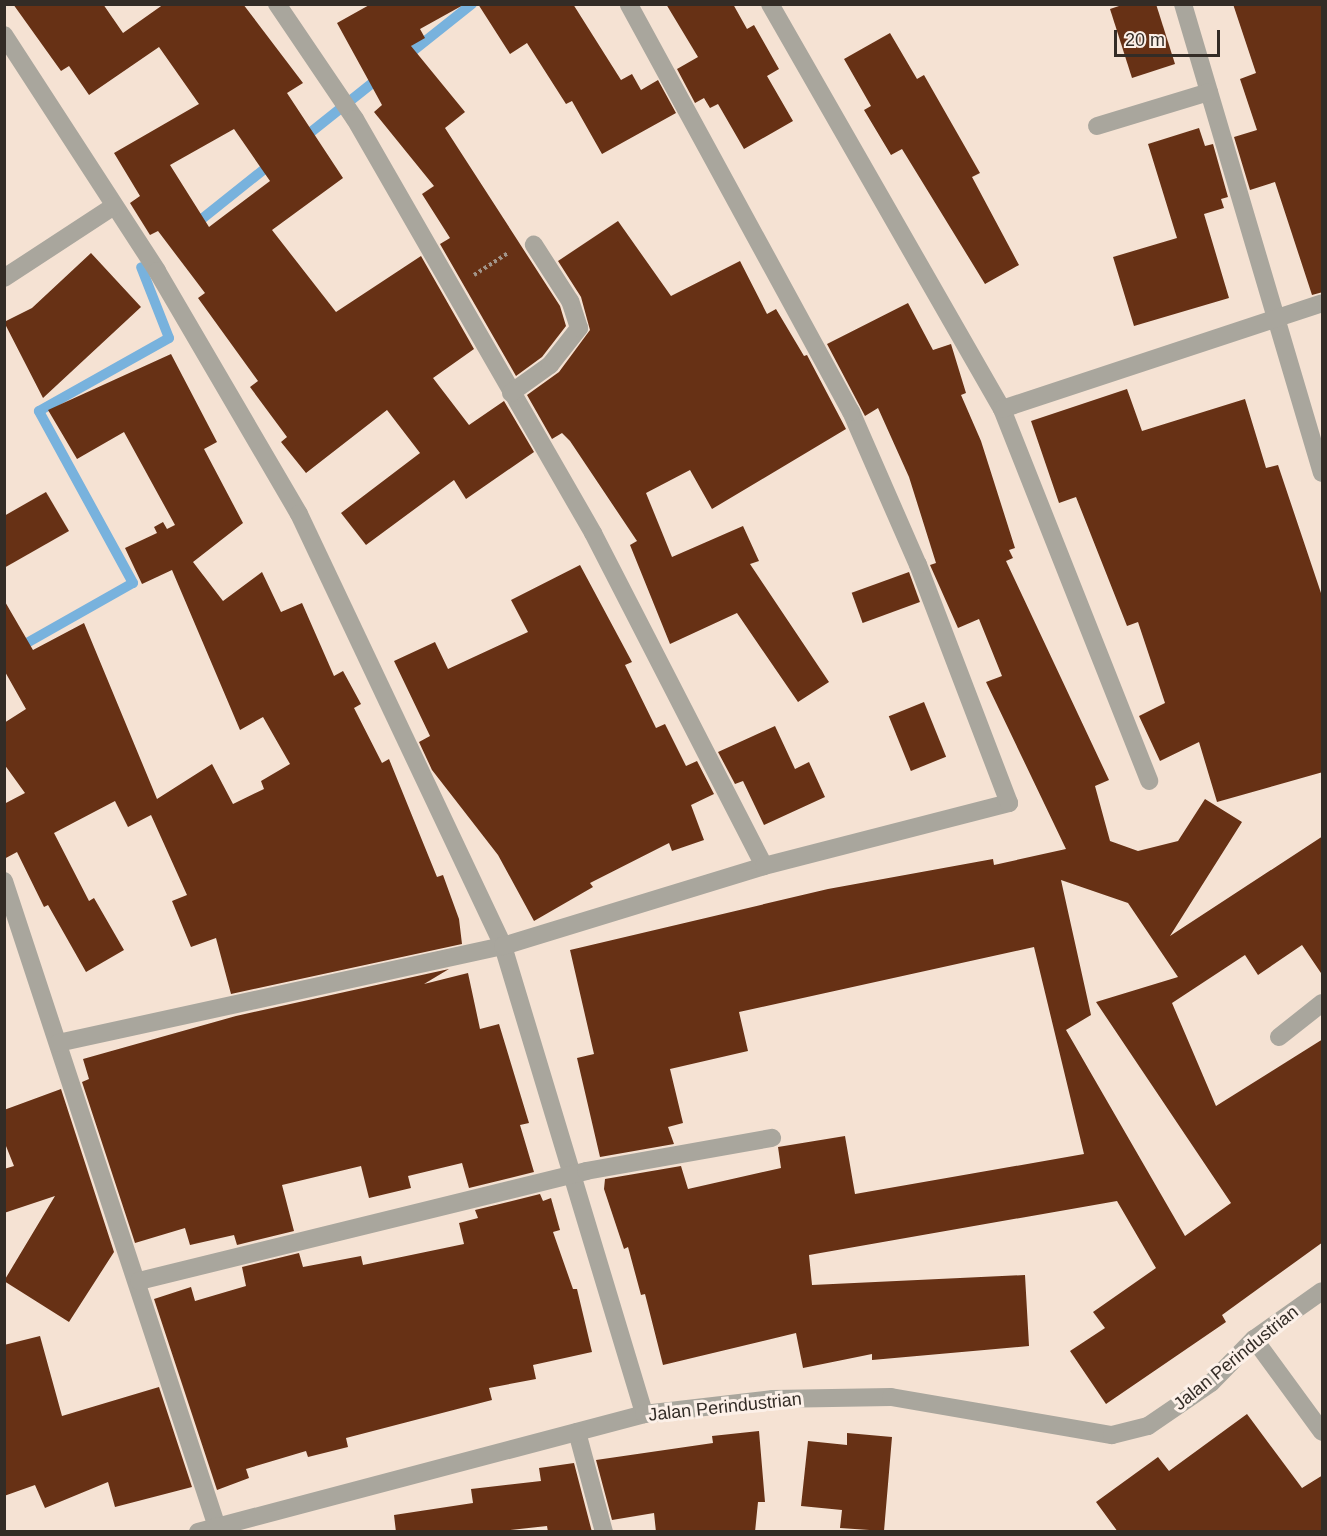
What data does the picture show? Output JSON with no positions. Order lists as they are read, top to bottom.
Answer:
{
  "streets": {
    "street": ["Jalan Perindustrian"]
  },
  "scale_bar": "20 m"
}
